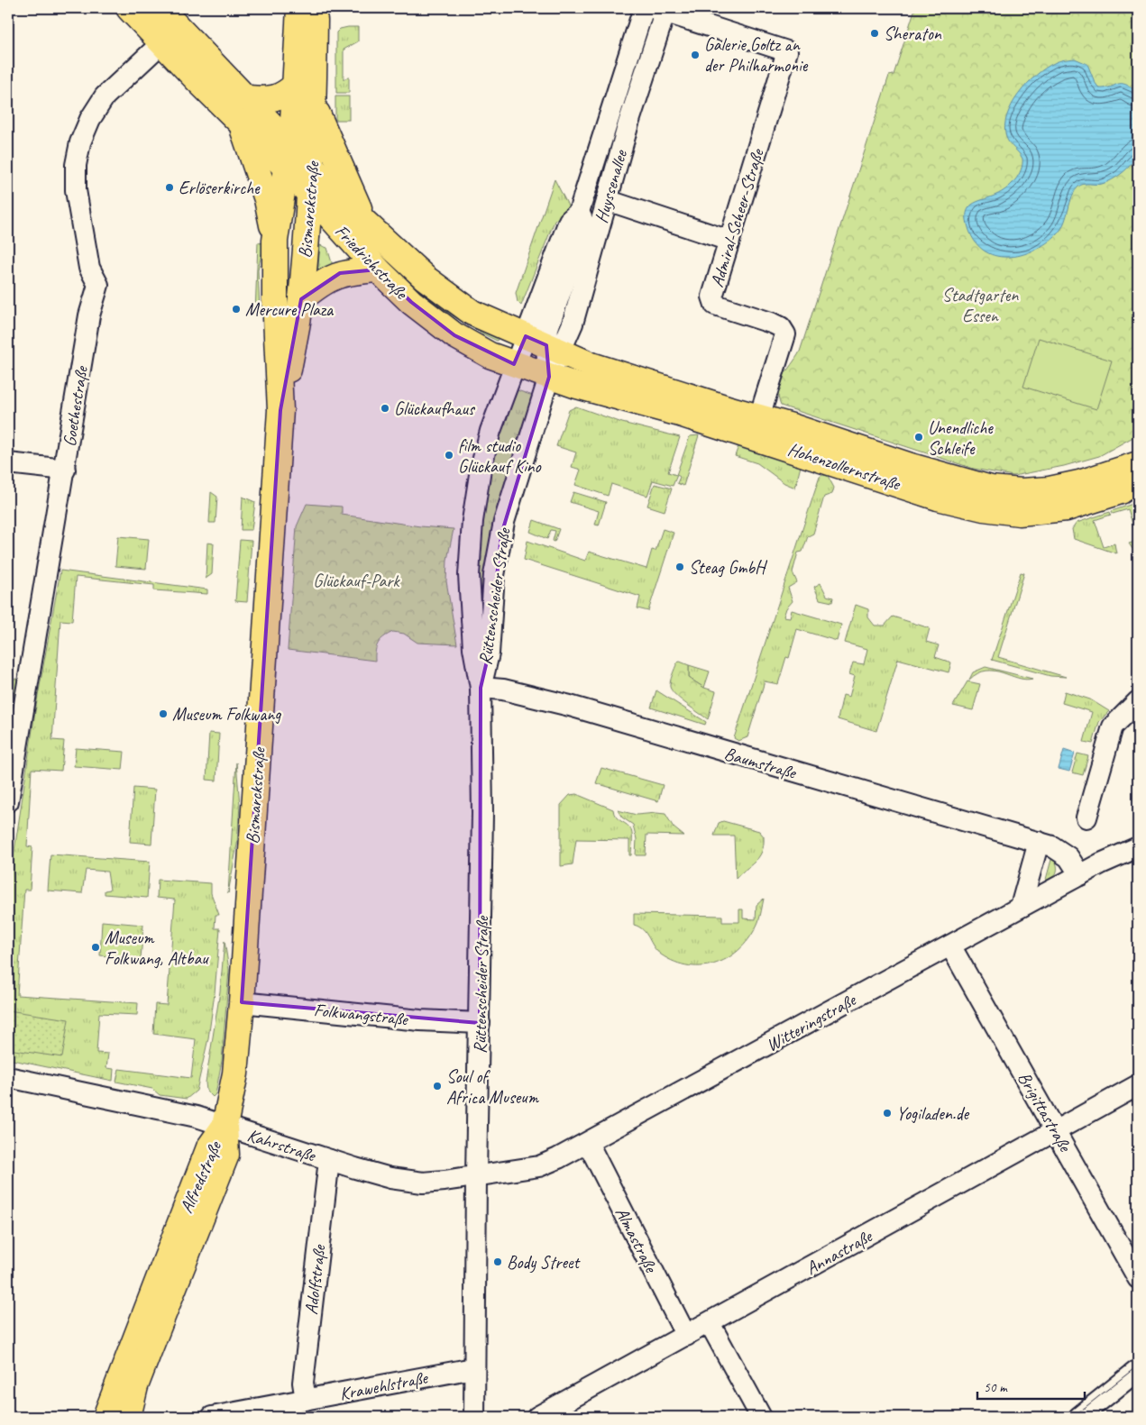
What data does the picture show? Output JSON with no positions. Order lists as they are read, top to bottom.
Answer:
{
  "streets": {
    "main road": [
      "Bismarckstraße",
      "Friedrichstraße",
      "Hohenzollernstraße",
      "Alfredstraße"
    ],
    "street": [
      "Huyssenallee",
      "Admiral-Scheer-Straße",
      "Goethestraße",
      "Rüttenscheider Straße",
      "Baumstraße",
      "Folkwangstraße",
      "Witteringstraße",
      "Brigittastraße",
      "Kahrstraße",
      "Almastraße",
      "Annastraße",
      "Adolfstraße",
      "Krawehlstraße"
    ]
  },
  "crossings": [
    ["Huyssenallee", "Admiral-Scheer-Straße"],
    ["Huyssenallee", "Friedrichstraße"],
    ["Huyssenallee", "Hohenzollernstraße"],
    ["Huyssenallee", "Rüttenscheider Straße"],
    ["Bismarckstraße", "Friedrichstraße"],
    ["Bismarckstraße", "Folkwangstraße"],
    ["Bismarckstraße", "Kahrstraße"],
    ["Bismarckstraße", "Alfredstraße"],
    ["Admiral-Scheer-Straße", "Hohenzollernstraße"],
    ["Friedrichstraße", "Goethestraße"],
    ["Friedrichstraße", "Hohenzollernstraße"],
    ["Friedrichstraße", "Rüttenscheider Straße"],
    ["Hohenzollernstraße", "Rüttenscheider Straße"],
    ["Rüttenscheider Straße", "Baumstraße"],
    ["Rüttenscheider Straße", "Folkwangstraße"],
    ["Rüttenscheider Straße", "Witteringstraße"],
    ["Rüttenscheider Straße", "Kahrstraße"],
    ["Rüttenscheider Straße", "Krawehlstraße"],
    ["Baumstraße", "Witteringstraße"],
    ["Witteringstraße", "Brigittastraße"],
    ["Witteringstraße", "Kahrstraße"],
    ["Witteringstraße", "Almastraße"],
    ["Brigittastraße", "Annastraße"],
    ["Kahrstraße", "Alfredstraße"],
    ["Kahrstraße", "Adolfstraße"],
    ["Almastraße", "Annastraße"],
    ["Adolfstraße", "Krawehlstraße"]
  ],
  "parks": ["Stadtgarten Essen", "Glückauf-Park"],
  "places": [
    "Sheraton",
    "Galerie Goltz an der Philharmonie",
    "Erlöserkirche",
    "Mercure Plaza",
    "Glückaufhaus",
    "Unendliche Schleife",
    "film studio Glückauf Kino",
    "Steag GmbH",
    "Museum Folkwang",
    "Museum Folkwang, Altbau",
    "Soul of Africa Museum",
    "Yogiladen.de",
    "Body Street"
  ],
  "scale_bar": "50 m"
}
